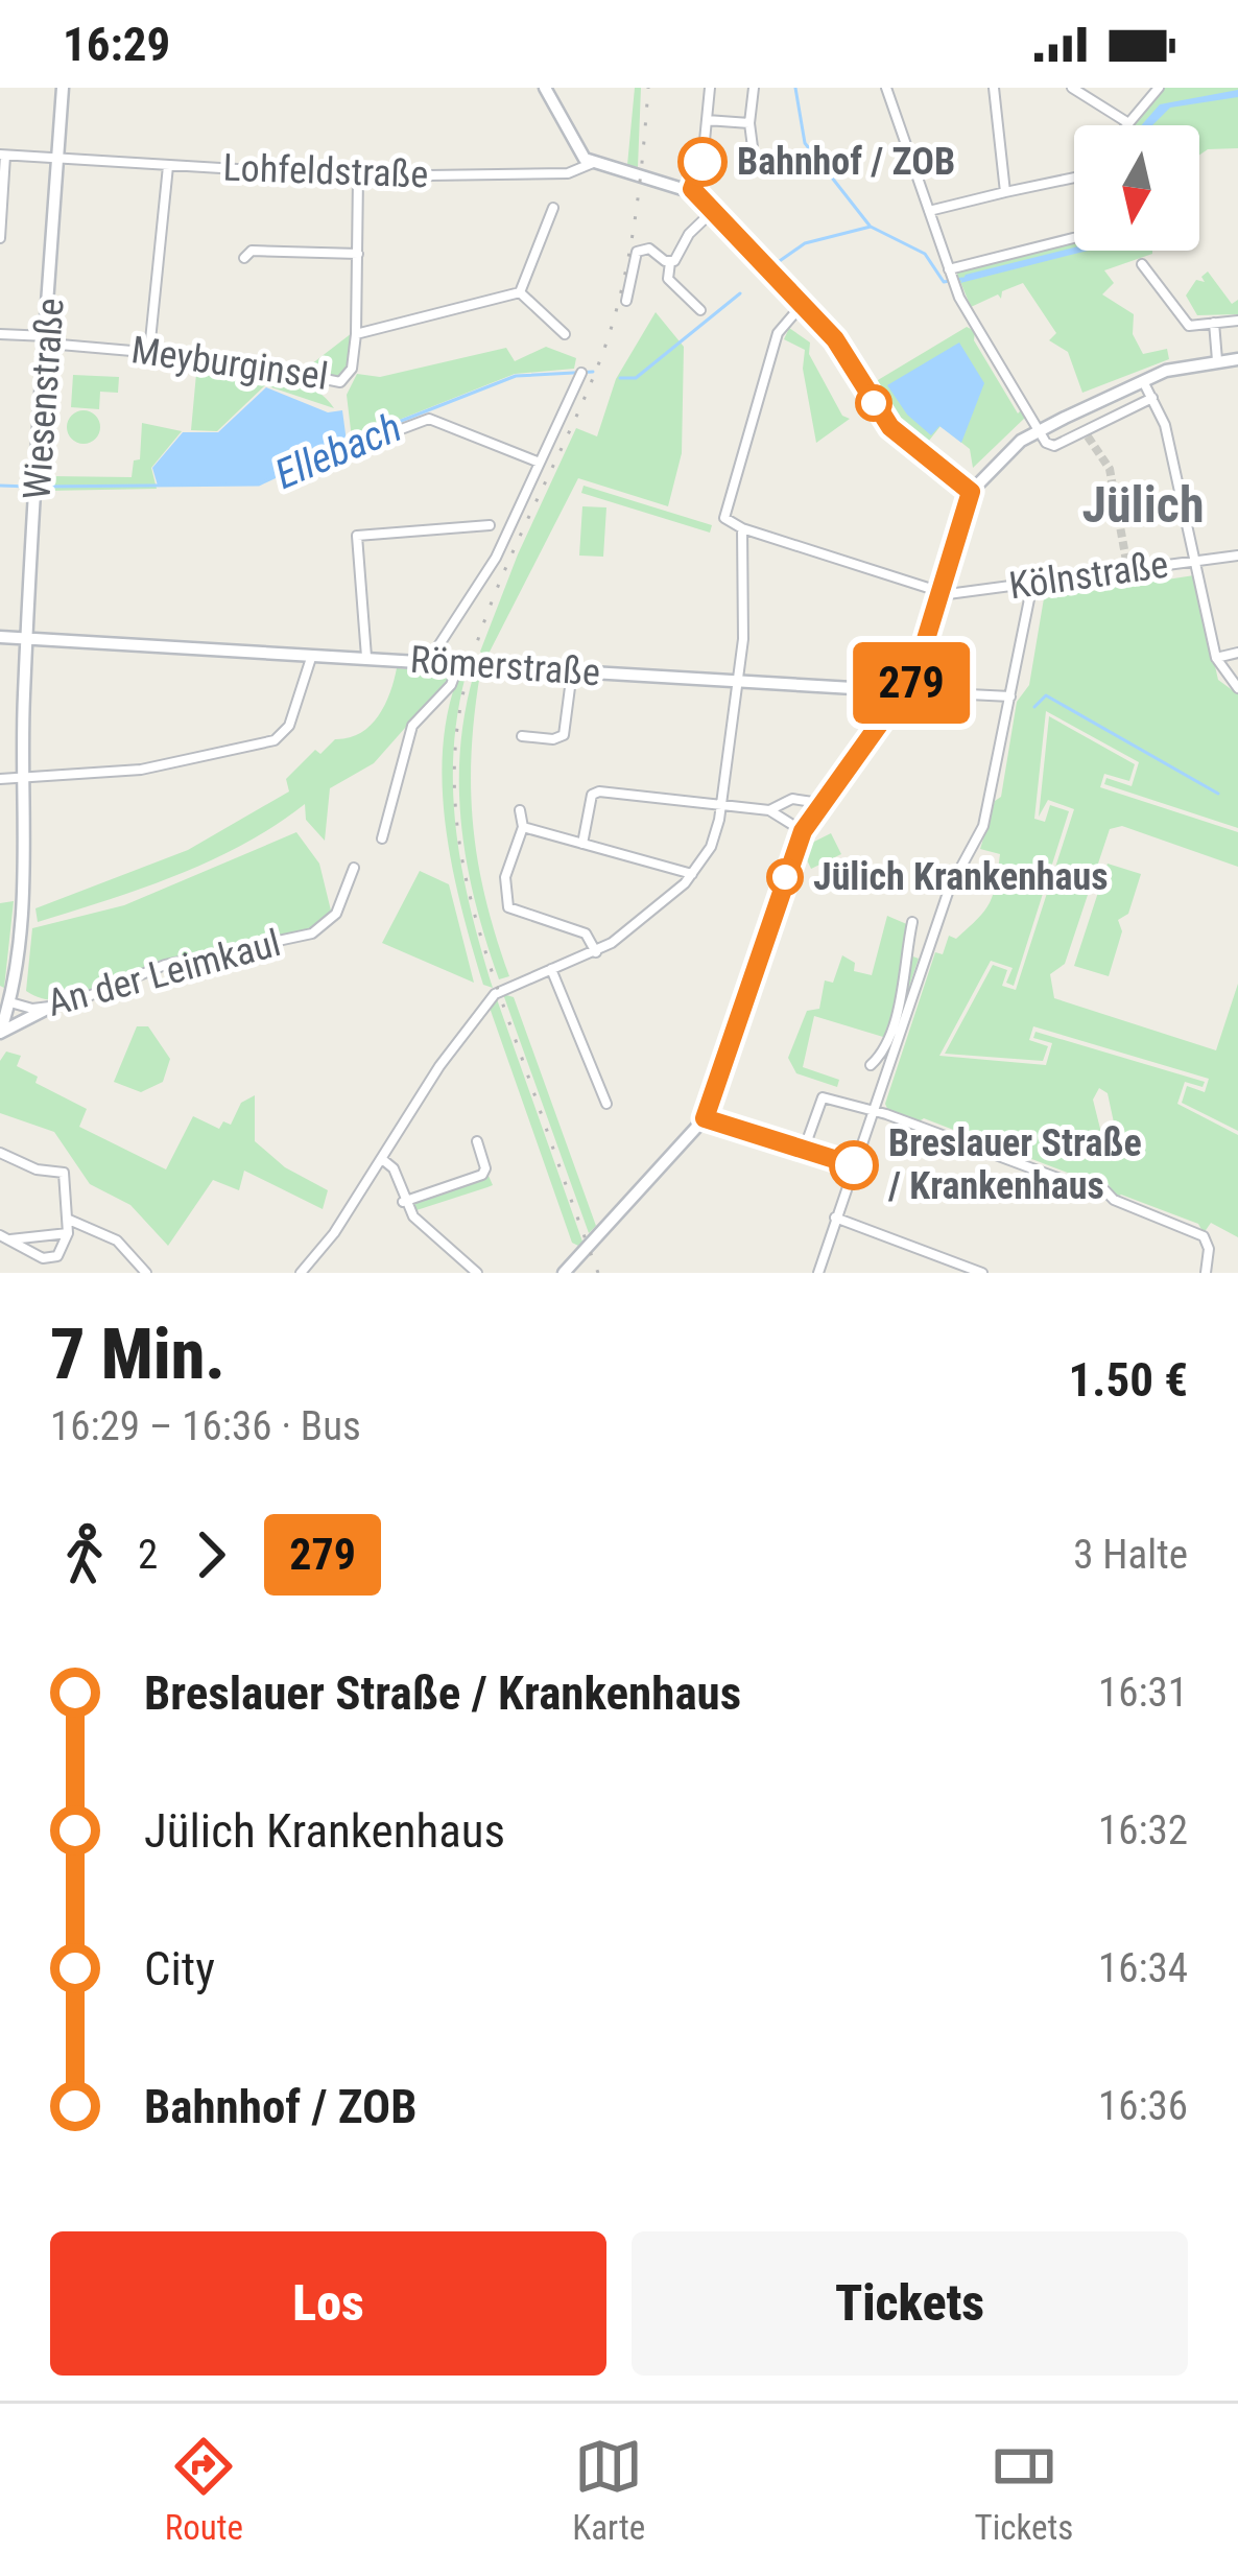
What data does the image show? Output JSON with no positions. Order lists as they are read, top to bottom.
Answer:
{
  "streets": {
    "main road": ["Wiesenstraße", "Römerstraße"],
    "street": [
      "Lohfeldstraße",
      "Meyburginsel",
      "Kölnstraße",
      "An der Leimkaul"
    ]
  },
  "crossings": [
    ["Lohfeldstraße", "Wiesenstraße"],
    ["Meyburginsel", "Wiesenstraße"],
    ["Wiesenstraße", "Römerstraße"],
    ["Wiesenstraße", "An der Leimkaul"]
  ],
  "districts": ["Jülich"],
  "water": ["Ellebach"],
  "places": ["Bahnhof / ZOB", "Jülich Krankenhaus", "Breslauer Straße / Krankenhaus"],
  "lines": ["bus line 279"],
  "north": "bottom",
  "page": {
    "status": "16:29",
    "on_map": "279",
    "heading": ["7 Min.", "16:29 – 16:36 · Bus", "1.50 €"],
    "legs": ["2", "279", "3 Halte"],
    "list": [
      {
        "name": "Breslauer Straße / Krankenhaus",
        "value": "16:31"
      },
      {
        "name": "Jülich Krankenhaus",
        "value": "16:32"
      },
      {
        "name": "City",
        "value": "16:34"
      },
      {
        "name": "Bahnhof / ZOB",
        "value": "16:36"
      }
    ],
    "buttons": ["Los", "Tickets"],
    "tabs": ["Route", "Karte", "Tickets"]
  }
}
